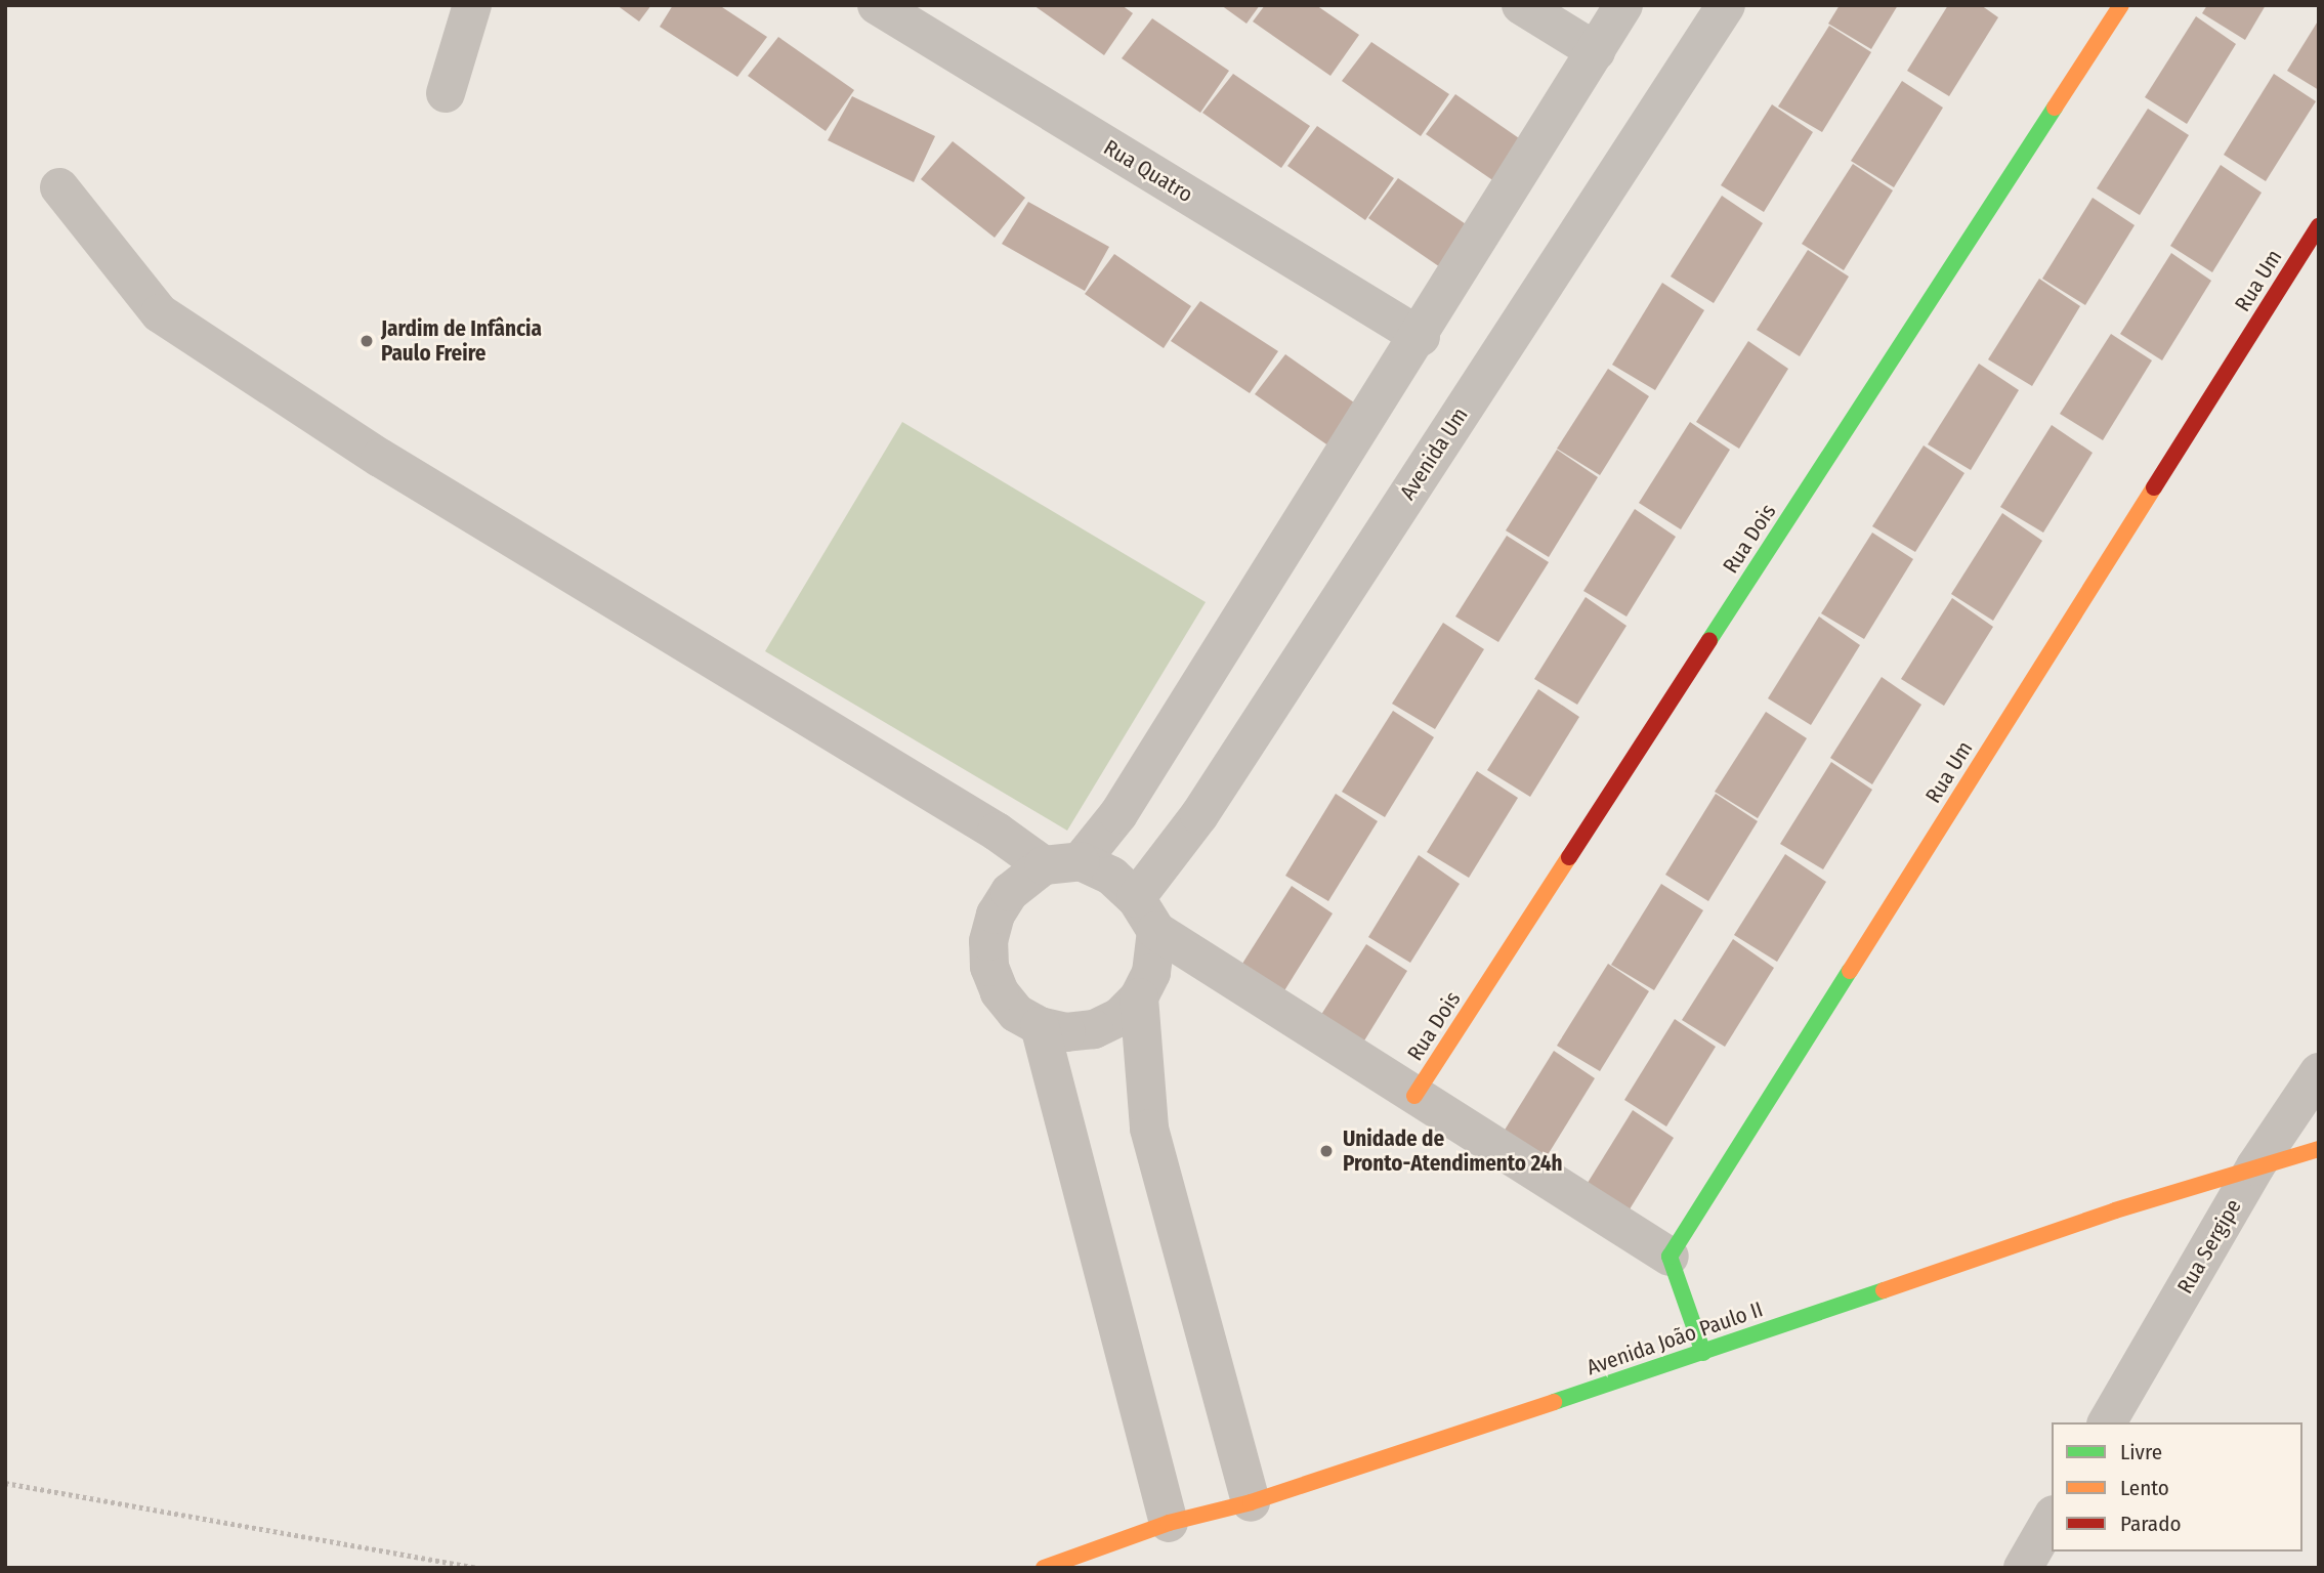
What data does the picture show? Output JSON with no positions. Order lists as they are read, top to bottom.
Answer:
{
  "streets": {
    "street": [
      "Rua Quatro",
      "Rua Um",
      "Avenida Um",
      "Rua Dois",
      "Rua Sergipe",
      "Avenida João Paulo II"
    ]
  },
  "crossings": [
    ["Rua Sergipe", "Avenida João Paulo II"]
  ],
  "places": ["Jardim de Infância Paulo Freire", "Unidade de Pronto-Atendimento 24h"],
  "legend": ["Livre", "Lento", "Parado"]
}
